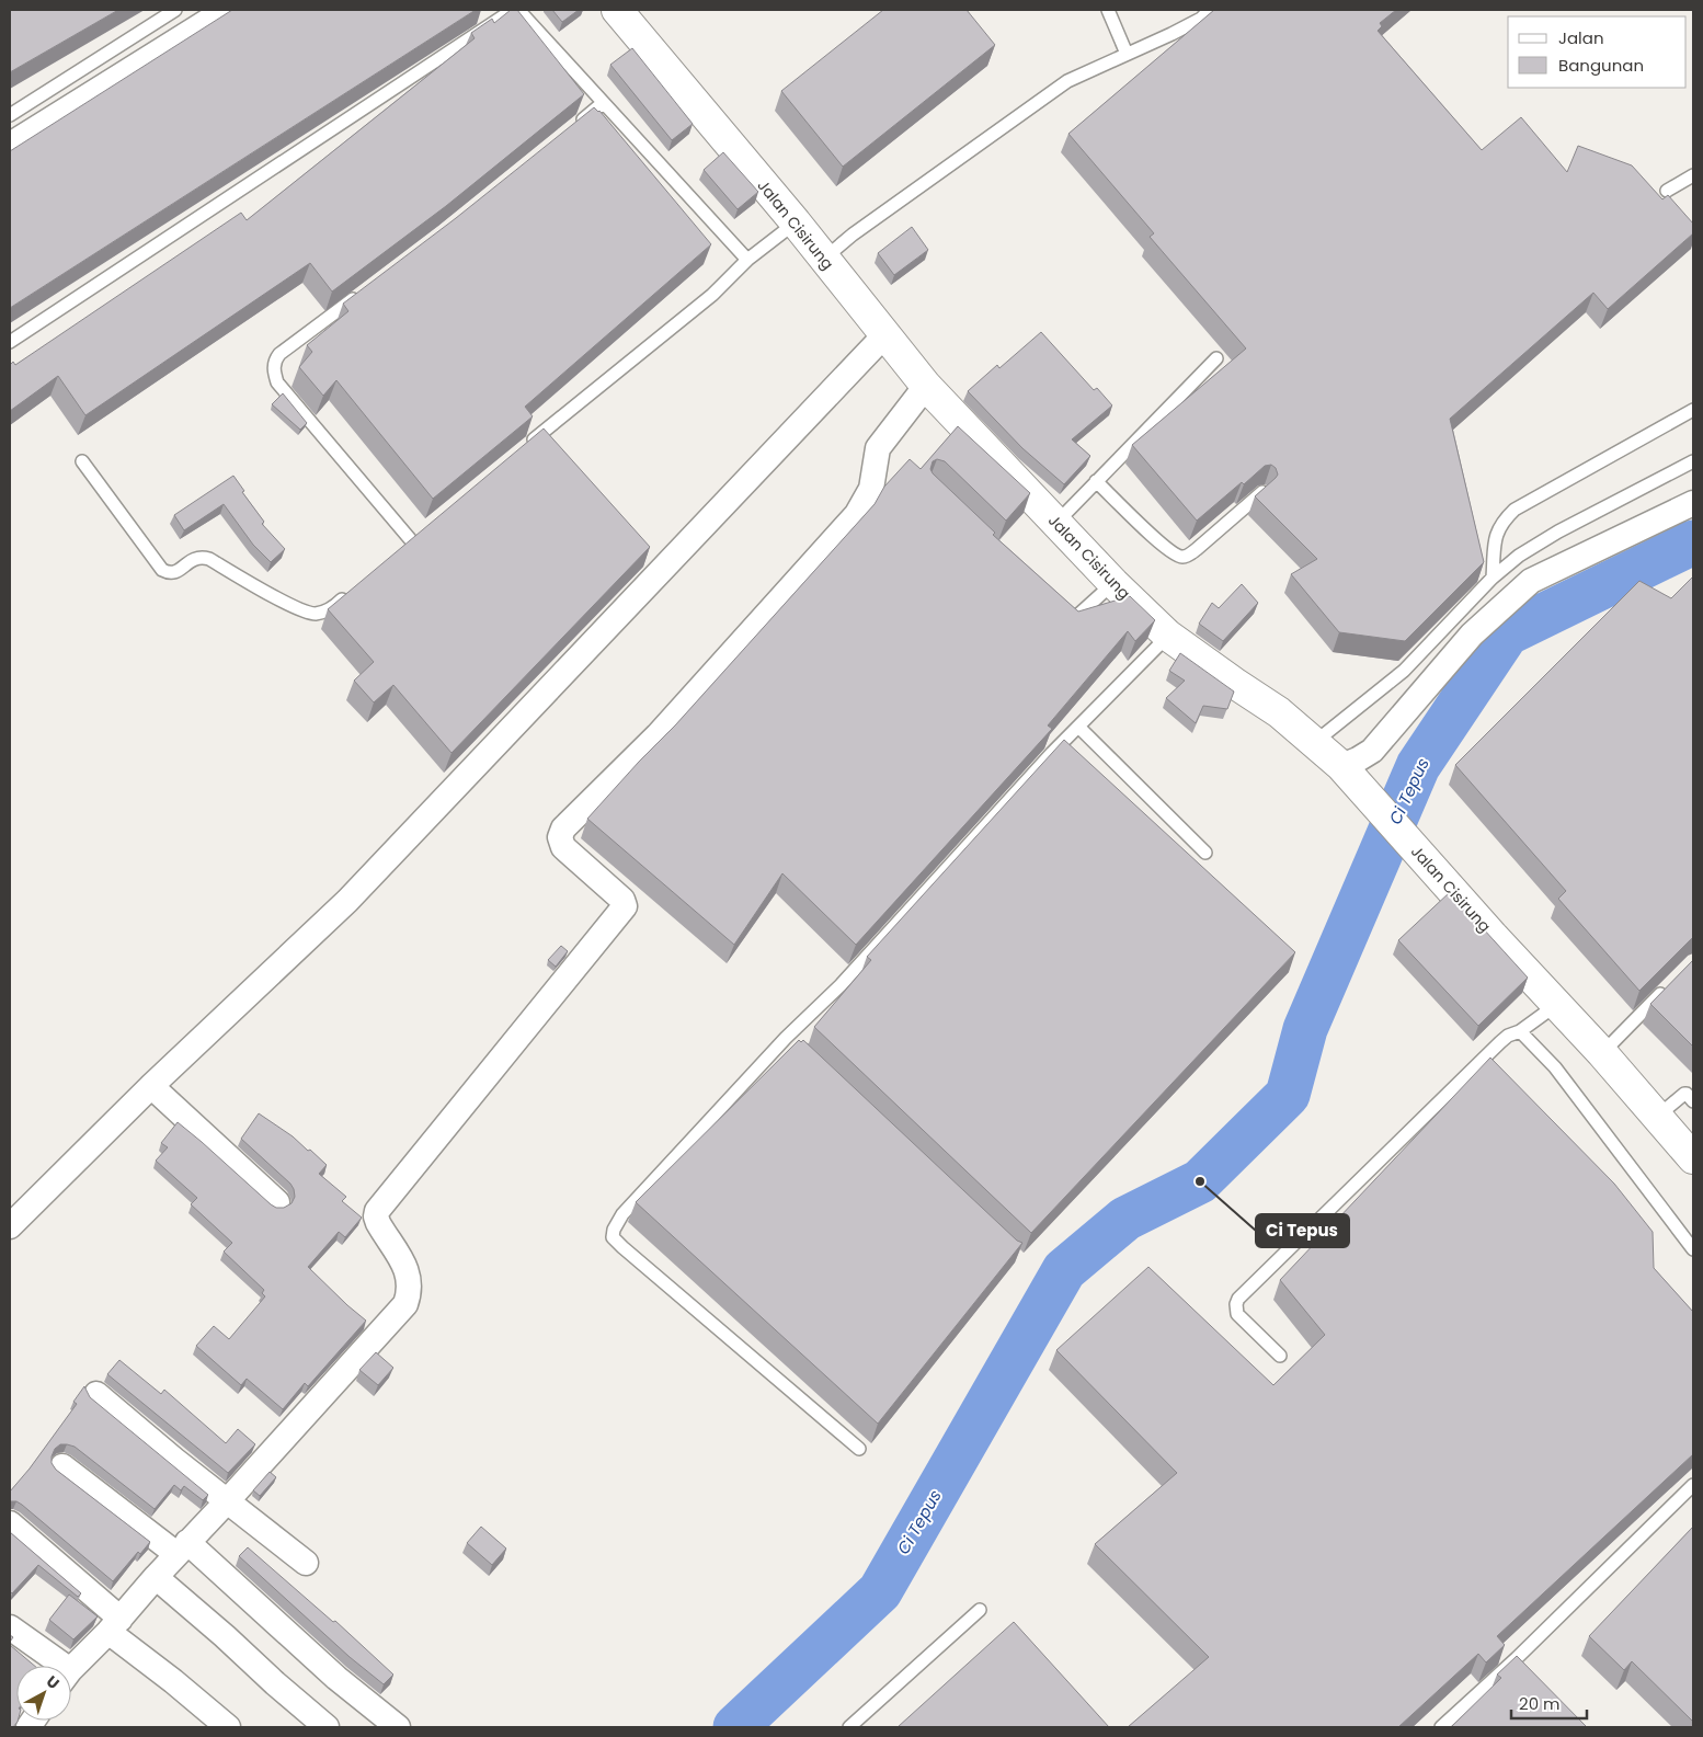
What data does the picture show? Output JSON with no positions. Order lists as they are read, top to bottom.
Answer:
{
  "streets": {
    "main road": ["Jalan Cisirung"]
  },
  "water": ["Ci Tepus"],
  "places": ["Ci Tepus"],
  "legend": ["Jalan", "Bangunan"],
  "scale_bar": "20 m",
  "north": "top right"
}
